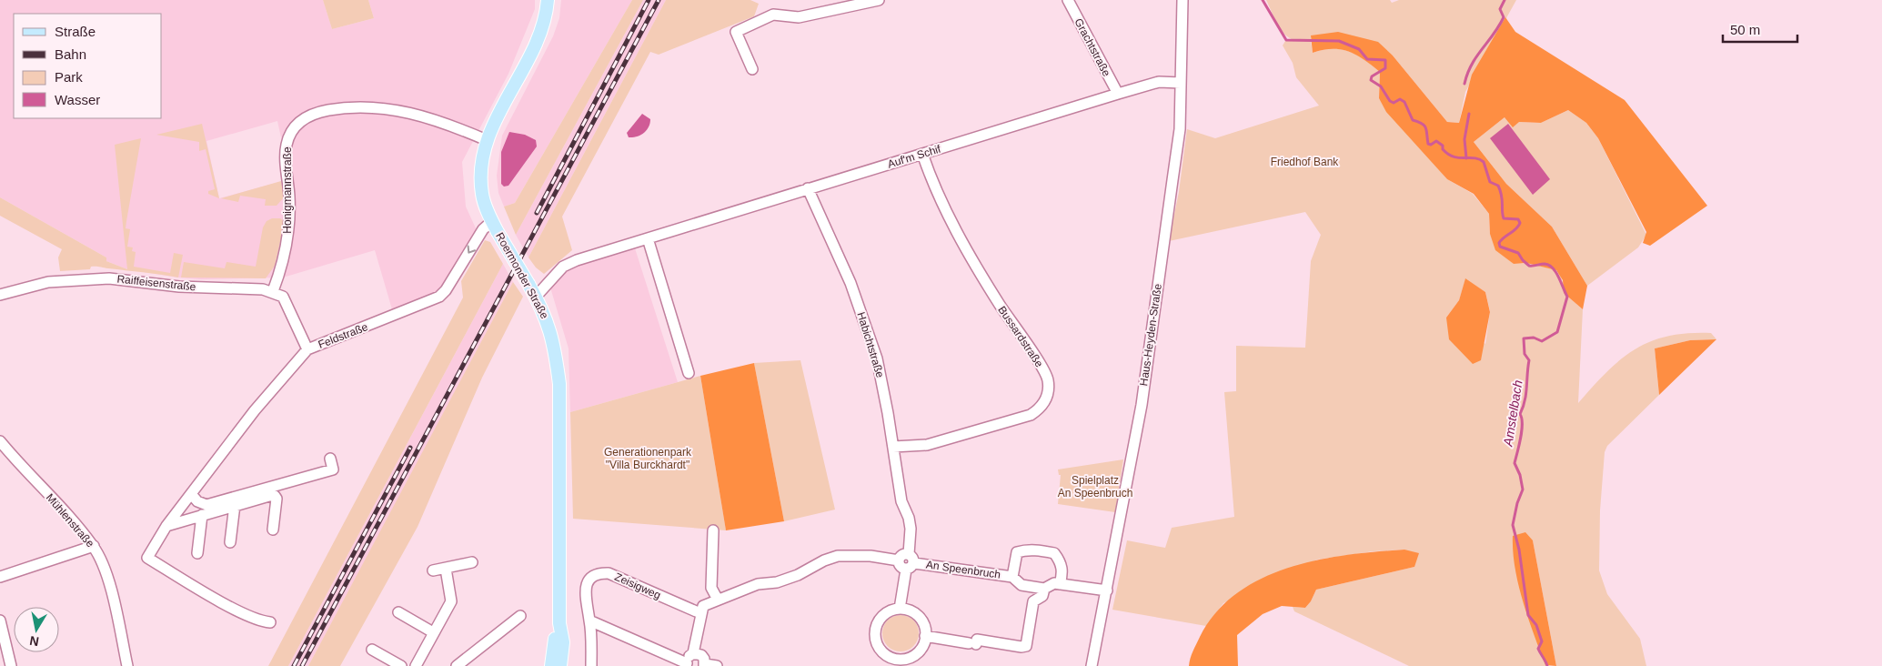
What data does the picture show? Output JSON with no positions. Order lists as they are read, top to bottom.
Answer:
{
  "streets": {
    "main road": ["Roermonder Straße"],
    "street": [
      "Grachtstraße",
      "Auf'm Schif",
      "Honigmannstraße",
      "Raiffeisenstraße",
      "Haus-Heyden-Straße",
      "Feldstraße",
      "Bussardstraße",
      "Habichtstraße",
      "Mühlenstraße",
      "An Speenbruch",
      "Zeisigweg"
    ]
  },
  "crossings": [
    ["Grachtstraße", "Auf'm Schif"],
    ["Auf'm Schif", "Roermonder Straße"],
    ["Auf'm Schif", "Haus-Heyden-Straße"],
    ["Auf'm Schif", "Bussardstraße"],
    ["Auf'm Schif", "Habichtstraße"],
    ["Honigmannstraße", "Roermonder Straße"],
    ["Honigmannstraße", "Raiffeisenstraße"],
    ["Roermonder Straße", "Feldstraße"],
    ["Haus-Heyden-Straße", "An Speenbruch"],
    ["Bussardstraße", "Habichtstraße"],
    ["Habichtstraße", "An Speenbruch"]
  ],
  "one_way": ["Feldstraße"],
  "water": ["Amstelbach"],
  "parks": ["Friedhof Bank", "Generationenpark \"Villa Burckhardt\"", "Spielplatz An Speenbruch"],
  "legend": [
    "Straße",
    "Bahn",
    "Park",
    "Wasser"
  ],
  "scale_bar": "50 m",
  "north": "bottom"
}
